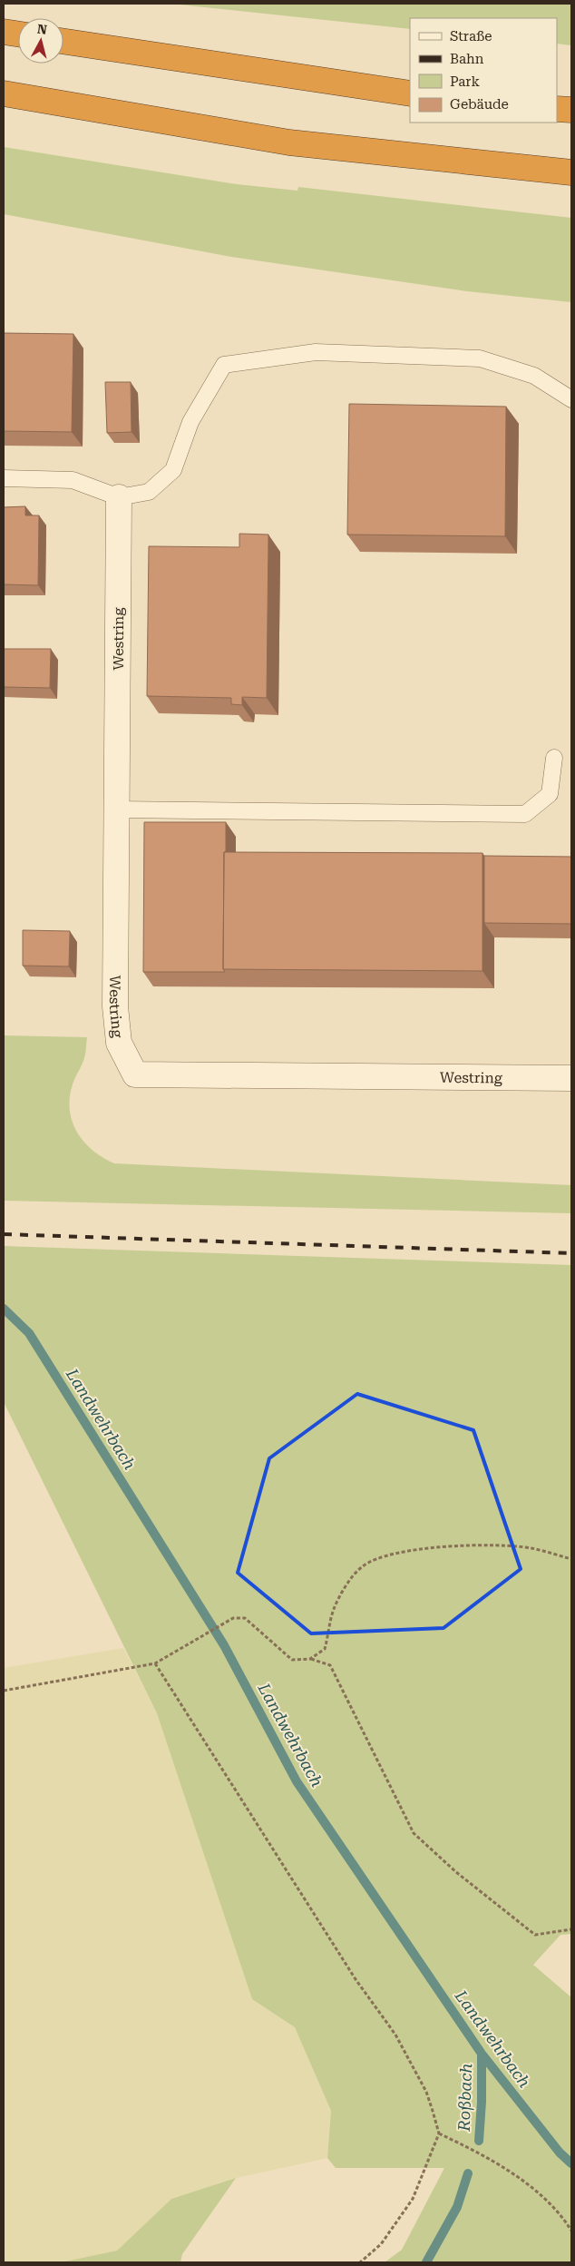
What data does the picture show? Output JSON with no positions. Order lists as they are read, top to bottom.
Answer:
{
  "streets": {
    "street": ["Westring"]
  },
  "water": ["Landwehrbach", "Roßbach"],
  "legend": [
    "Straße",
    "Bahn",
    "Park",
    "Gebäude"
  ],
  "north": "top"
}
